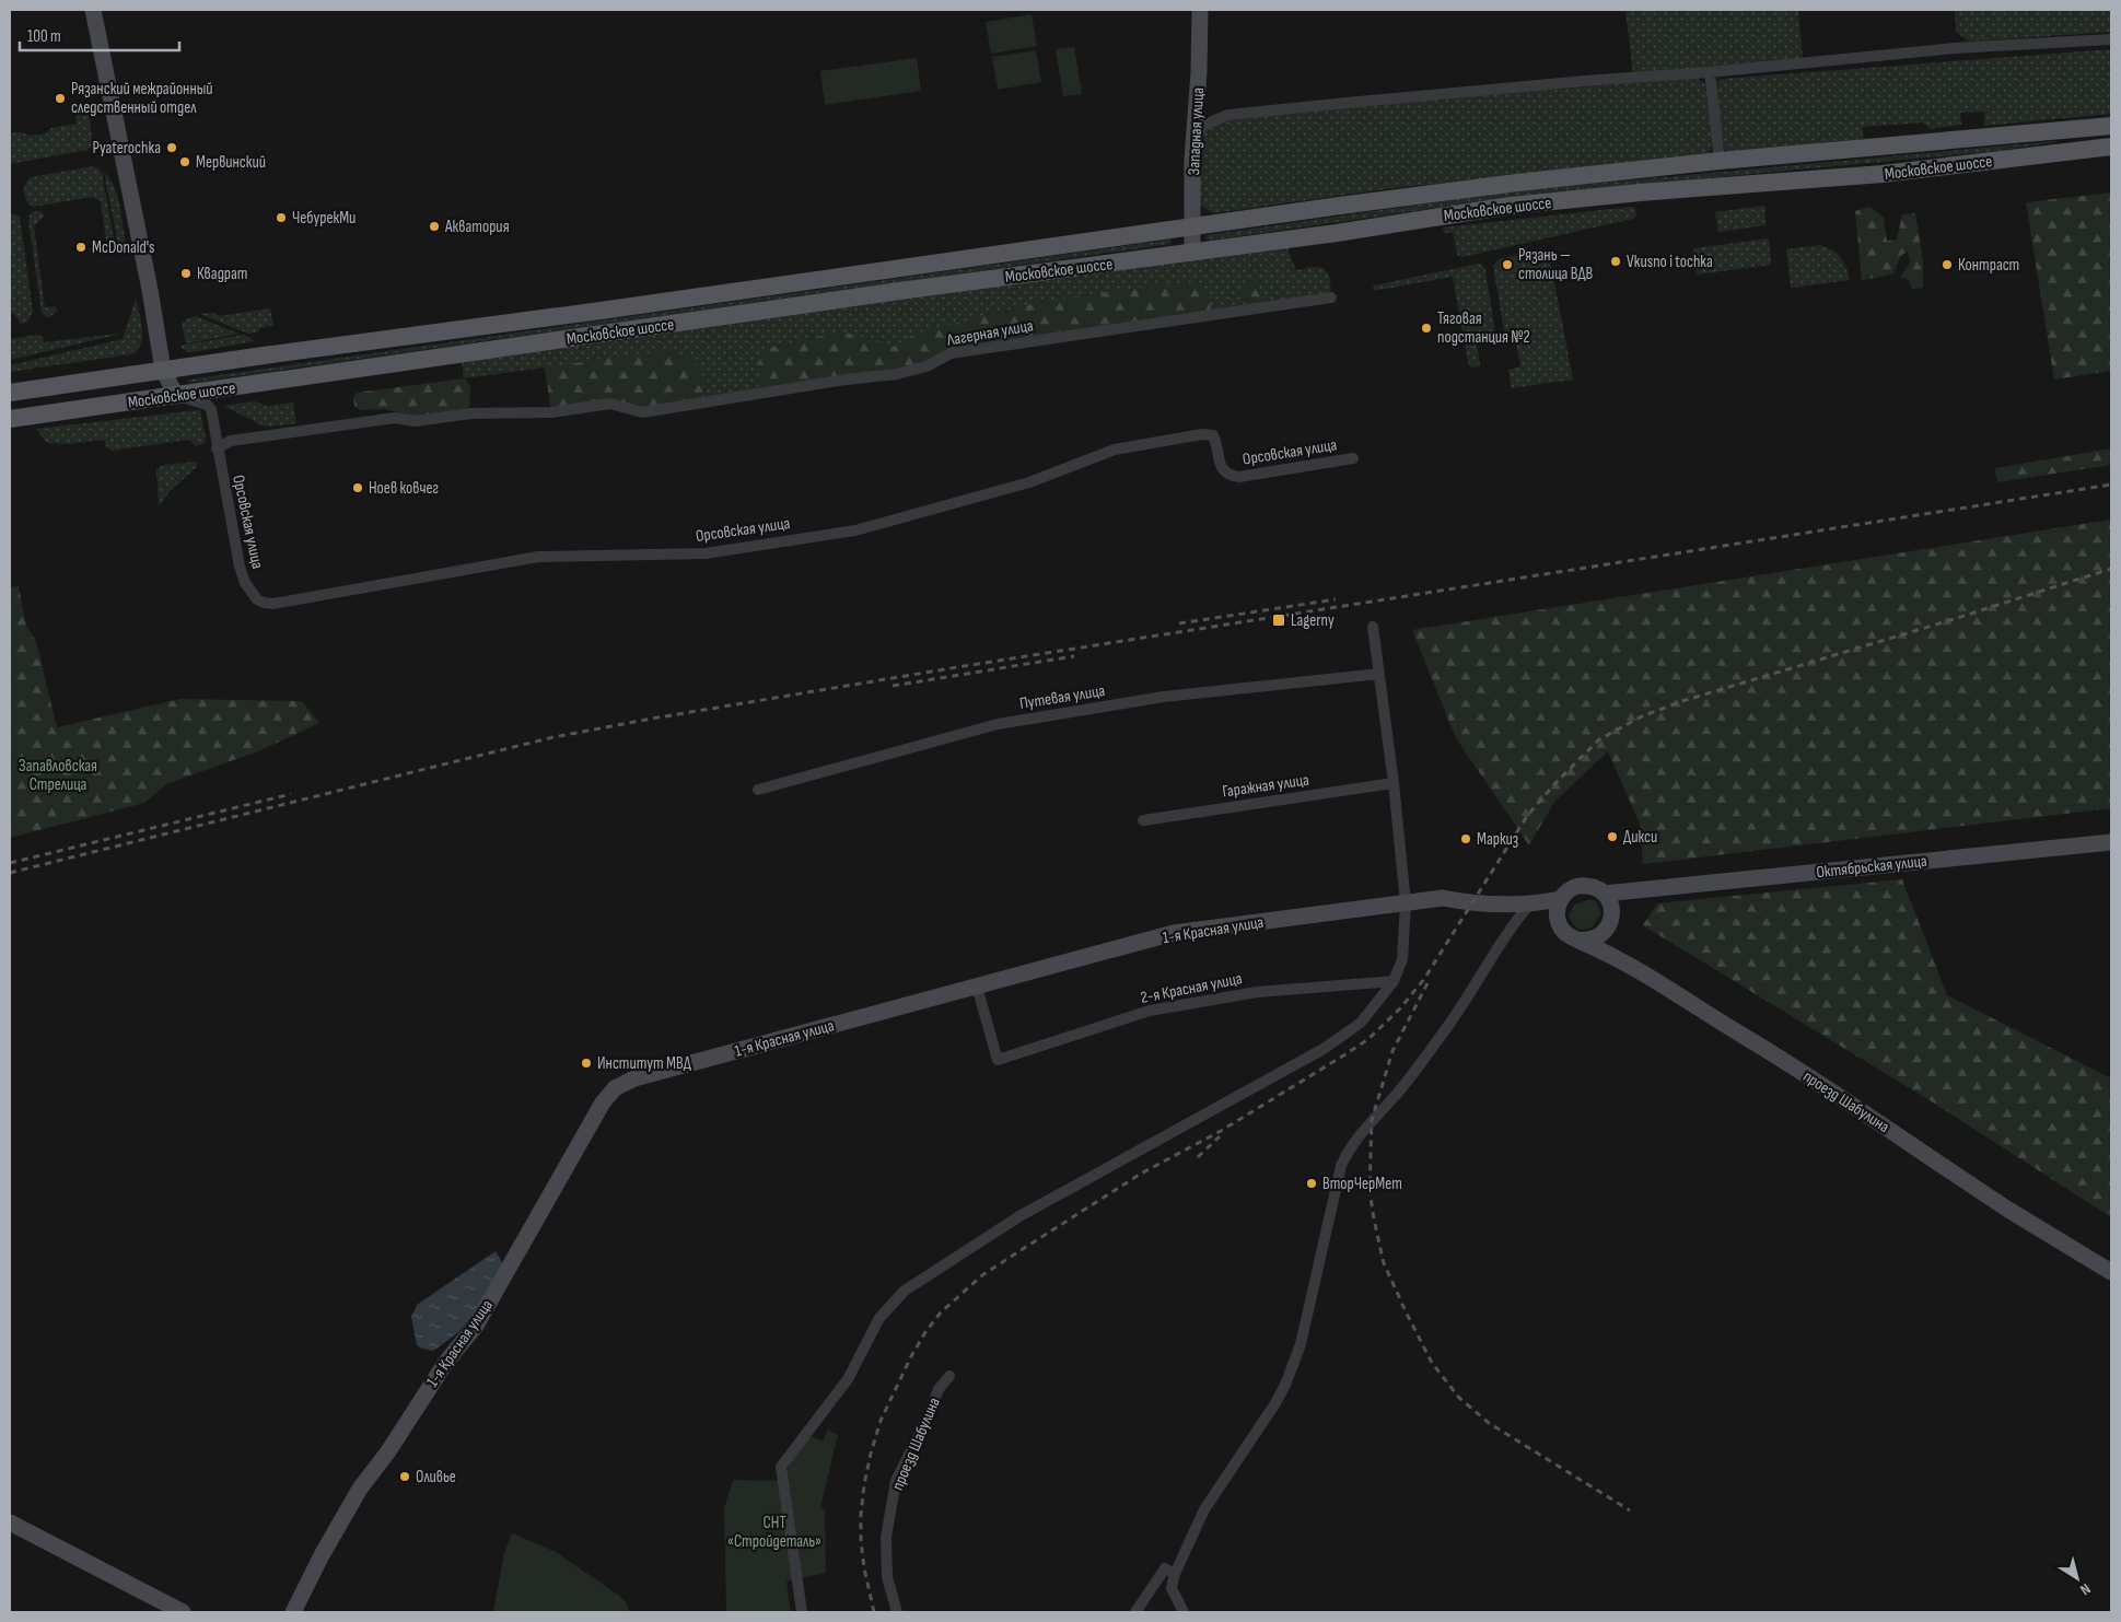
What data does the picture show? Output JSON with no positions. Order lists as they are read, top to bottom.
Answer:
{
  "streets": {
    "main road": ["Московское шоссе"],
    "street": [
      "Западная улица",
      "Лагерная улица",
      "Орсовская улица",
      "Путевая улица",
      "Гаражная улица",
      "Октябрьская улица",
      "1-я Красная улица",
      "2-я Красная улица",
      "проезд Шабулина"
    ]
  },
  "crossings": [
    ["Западная улица", "Московское шоссе"],
    ["Лагерная улица", "Орсовская улица"],
    ["Октябрьская улица", "1-я Красная улица"],
    ["Октябрьская улица", "проезд Шабулина"],
    ["1-я Красная улица", "2-я Красная улица"],
    ["1-я Красная улица", "проезд Шабулина"]
  ],
  "parks": ["Запавловская Стрелица", "СНТ «Стройдеталь»"],
  "places": {
    "other": [
      "Рязанский межрайонный следственный отдел",
      "Pyaterochka",
      "Мервинский",
      "ЧебурекМи",
      "Акватория",
      "McDonald's",
      "Vkusno i tochka",
      "Рязань — столица ВДВ",
      "Контраст",
      "Квадрат",
      "Тяговая подстанция №2",
      "Ноев ковчег",
      "Дикси",
      "Маркиз",
      "Институт МВД",
      "ВторЧерМет",
      "Оливье"
    ],
    "transit": ["Lagerny"]
  },
  "scale_bar": "100 m",
  "north": "bottom right"
}
